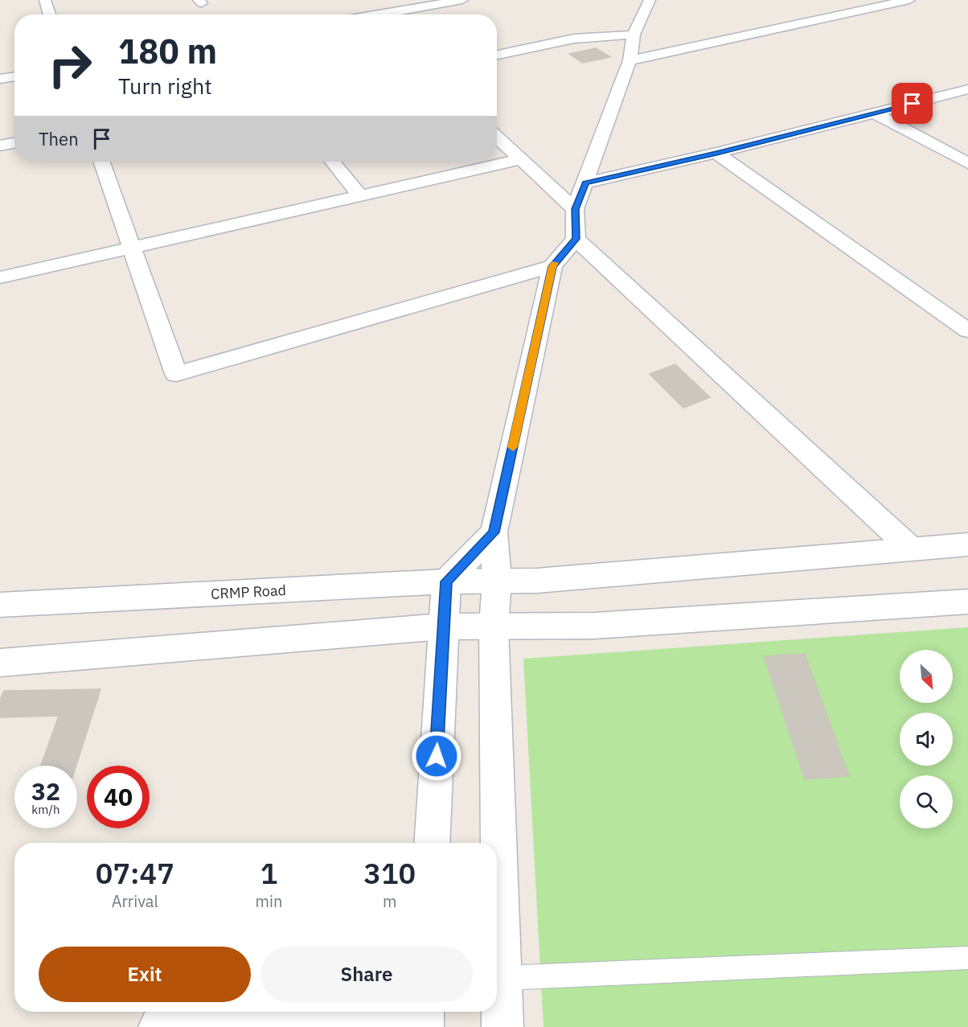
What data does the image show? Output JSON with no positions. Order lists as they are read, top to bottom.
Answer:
{
  "streets": {
    "street": ["CRMP Road"]
  },
  "north": "bottom right",
  "page": {
    "turn": ["180 m", "Turn right"],
    "then": "Then",
    "speed": "32 km/h",
    "limit": "40",
    "eta": [
      "07:47",
      "Arrival",
      "1",
      "min",
      "310",
      "m"
    ],
    "buttons": ["Exit", "Share"]
  }
}
